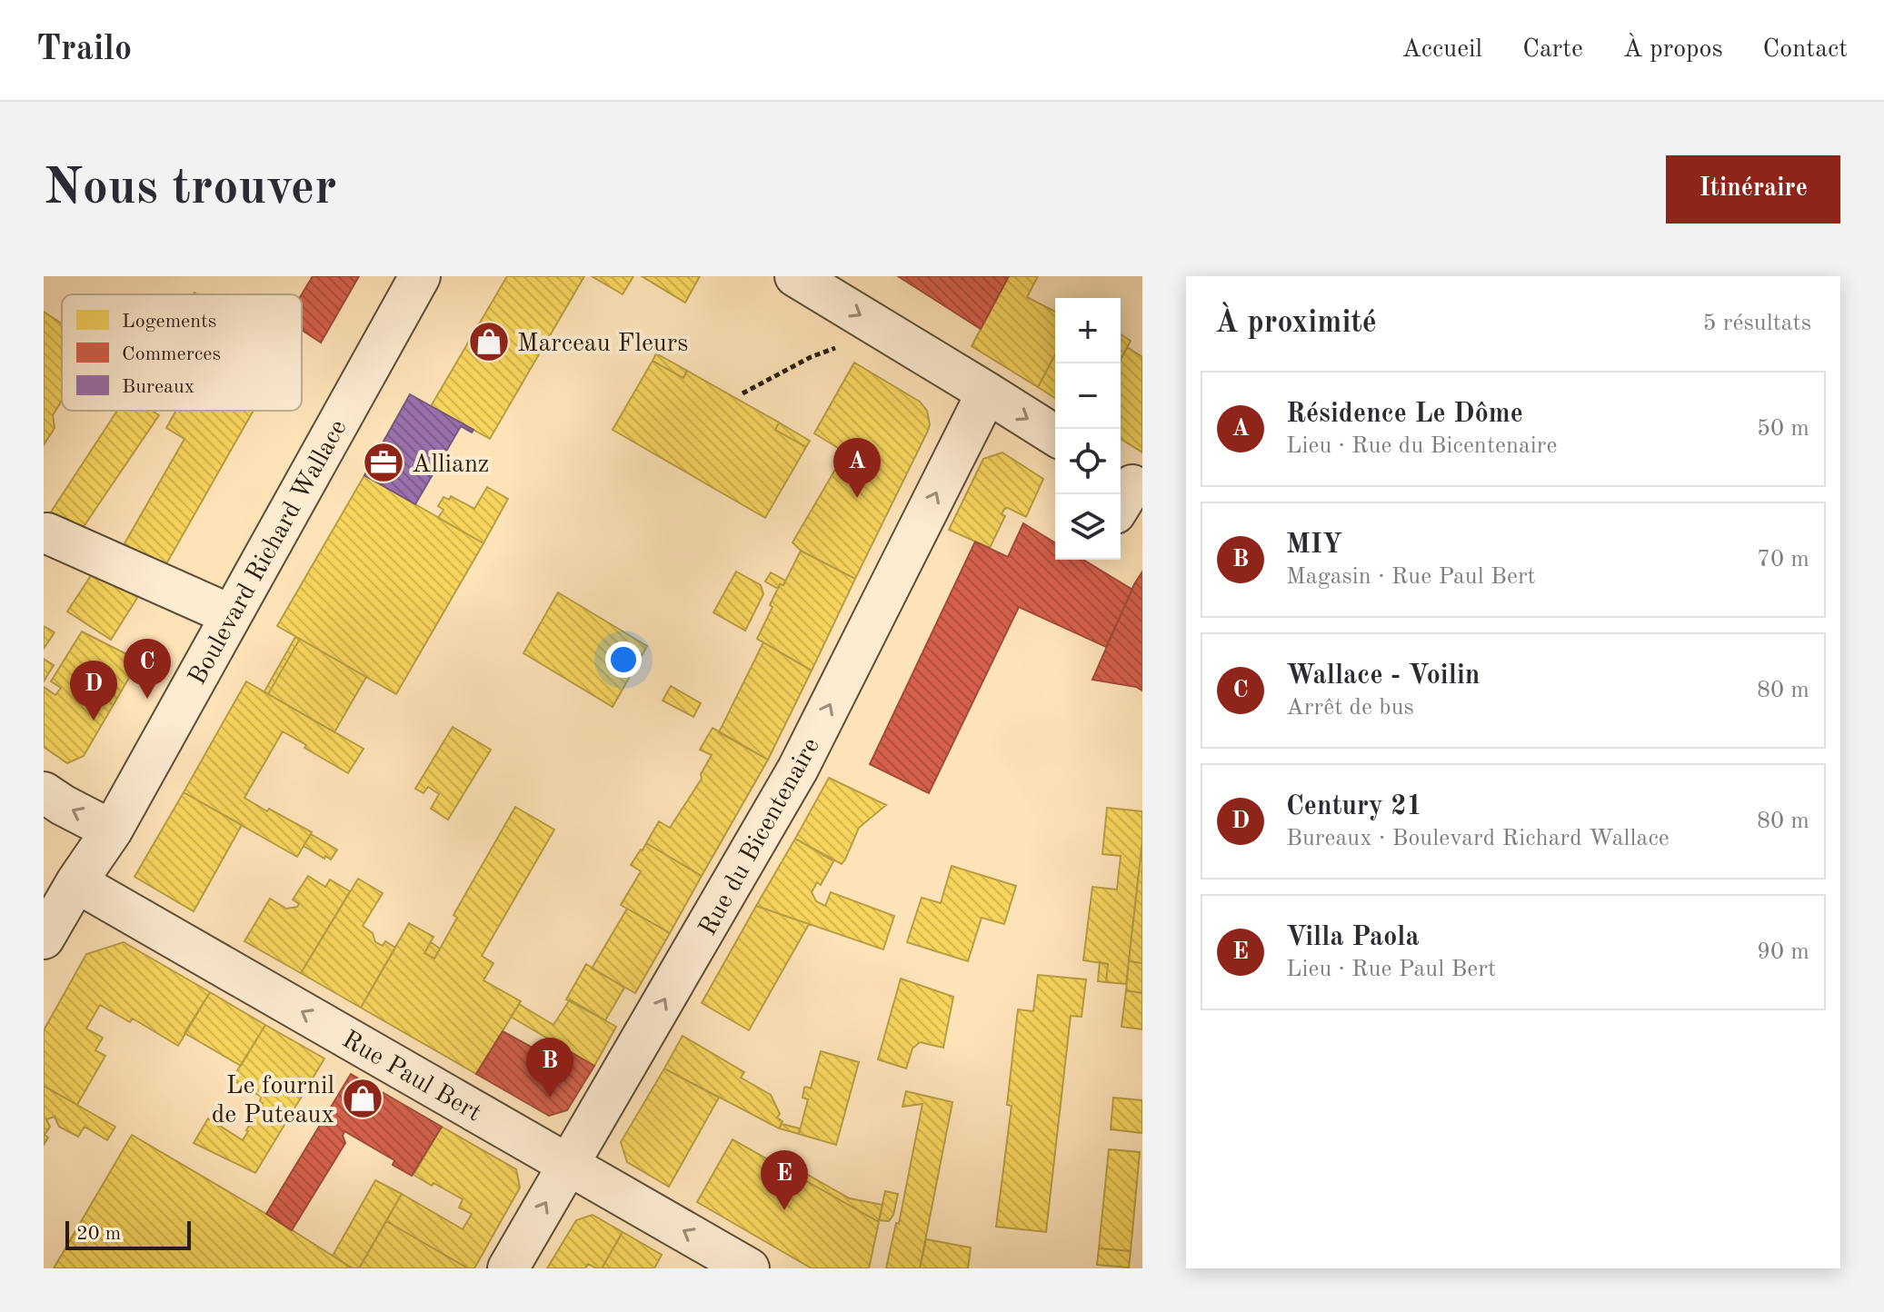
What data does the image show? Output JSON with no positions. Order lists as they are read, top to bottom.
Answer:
{
  "streets": {
    "street": ["Boulevard Richard Wallace", "Rue du Bicentenaire", "Rue Paul Bert"]
  },
  "crossings": [
    ["Boulevard Richard Wallace", "Rue Paul Bert"],
    ["Rue du Bicentenaire", "Rue Paul Bert"]
  ],
  "one_way": ["Rue du Bicentenaire", "Rue Paul Bert"],
  "places": {
    "shop": ["Marceau Fleurs", "Le fournil de Puteaux"],
    "office": ["Allianz"]
  },
  "legend": ["Logements", "Commerces", "Bureaux"],
  "scale_bar": "20 m",
  "page": {
    "header": "Trailo",
    "nav": [
      "Accueil",
      "Carte",
      "À propos",
      "Contact"
    ],
    "buttons": "Itinéraire",
    "title": "Nous trouver",
    "heading": ["À proximité", "5 résultats"],
    "map_buttons": ["+", "−"],
    "list": [
      {
        "mark": "A",
        "name": "Résidence Le Dôme",
        "note": "Lieu · Rue du Bicentenaire",
        "value": "50 m"
      },
      {
        "mark": "B",
        "name": "MIY",
        "note": "Magasin · Rue Paul Bert",
        "value": "70 m"
      },
      {
        "mark": "C",
        "name": "Wallace - Voilin",
        "note": "Arrêt de bus",
        "value": "80 m"
      },
      {
        "mark": "D",
        "name": "Century 21",
        "note": "Bureaux · Boulevard Richard Wallace",
        "value": "80 m"
      },
      {
        "mark": "E",
        "name": "Villa Paola",
        "note": "Lieu · Rue Paul Bert",
        "value": "90 m"
      }
    ],
    "pins": [
      "A",
      "C",
      "D",
      "B",
      "E"
    ],
    "scale": "20 m"
  }
}
